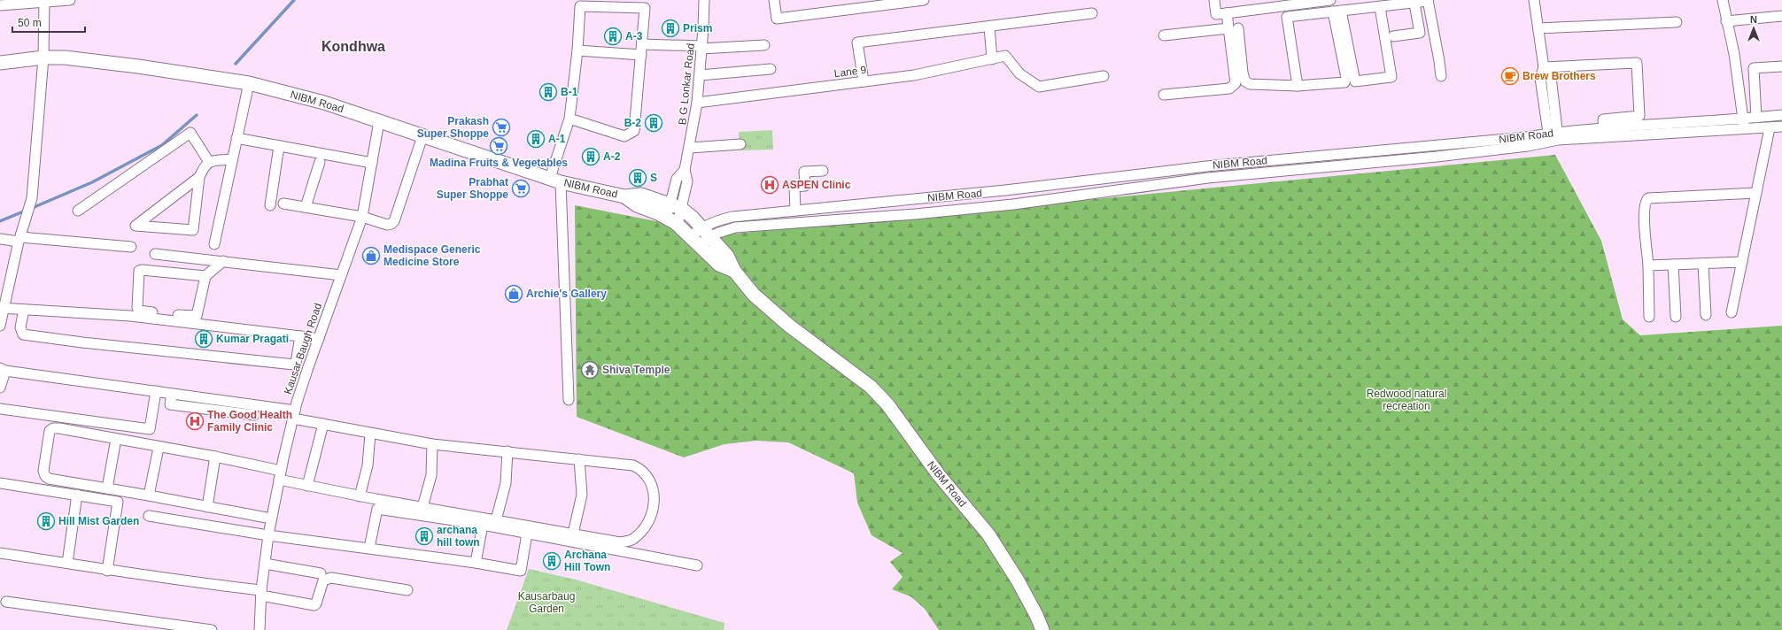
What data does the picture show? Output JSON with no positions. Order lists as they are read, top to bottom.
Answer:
{
  "streets": {
    "main road": ["NIBM Road"],
    "street": ["Lane 9", "B G Lonkar Road", "Kausar Baugh Road"]
  },
  "crossings": [
    ["Lane 9", "B G Lonkar Road"],
    ["B G Lonkar Road", "NIBM Road"],
    ["NIBM Road", "Kausar Baugh Road"]
  ],
  "districts": ["Kondhwa"],
  "parks": ["Redwood natural recreation", "Kausarbaug Garden"],
  "places": {
    "building": [
      "Prism",
      "A-3",
      "B-1",
      "B-2",
      "A-1",
      "A-2",
      "S",
      "Kumar Pragati",
      "Hill Mist Garden",
      "archana hill town",
      "Archana Hill Town"
    ],
    "cafe": ["Brew Brothers"],
    "supermarket": ["Prakash Super Shoppe", "Madina Fruits & Vegetables", "Prabhat Super Shoppe"],
    "hospital": ["ASPEN Clinic", "The Good Health Family Clinic"],
    "shop": ["Medispace Generic Medicine Store", "Archie's Gallery"],
    "temple": ["Shiva Temple"]
  },
  "scale_bar": "50 m",
  "north": "top"
}
